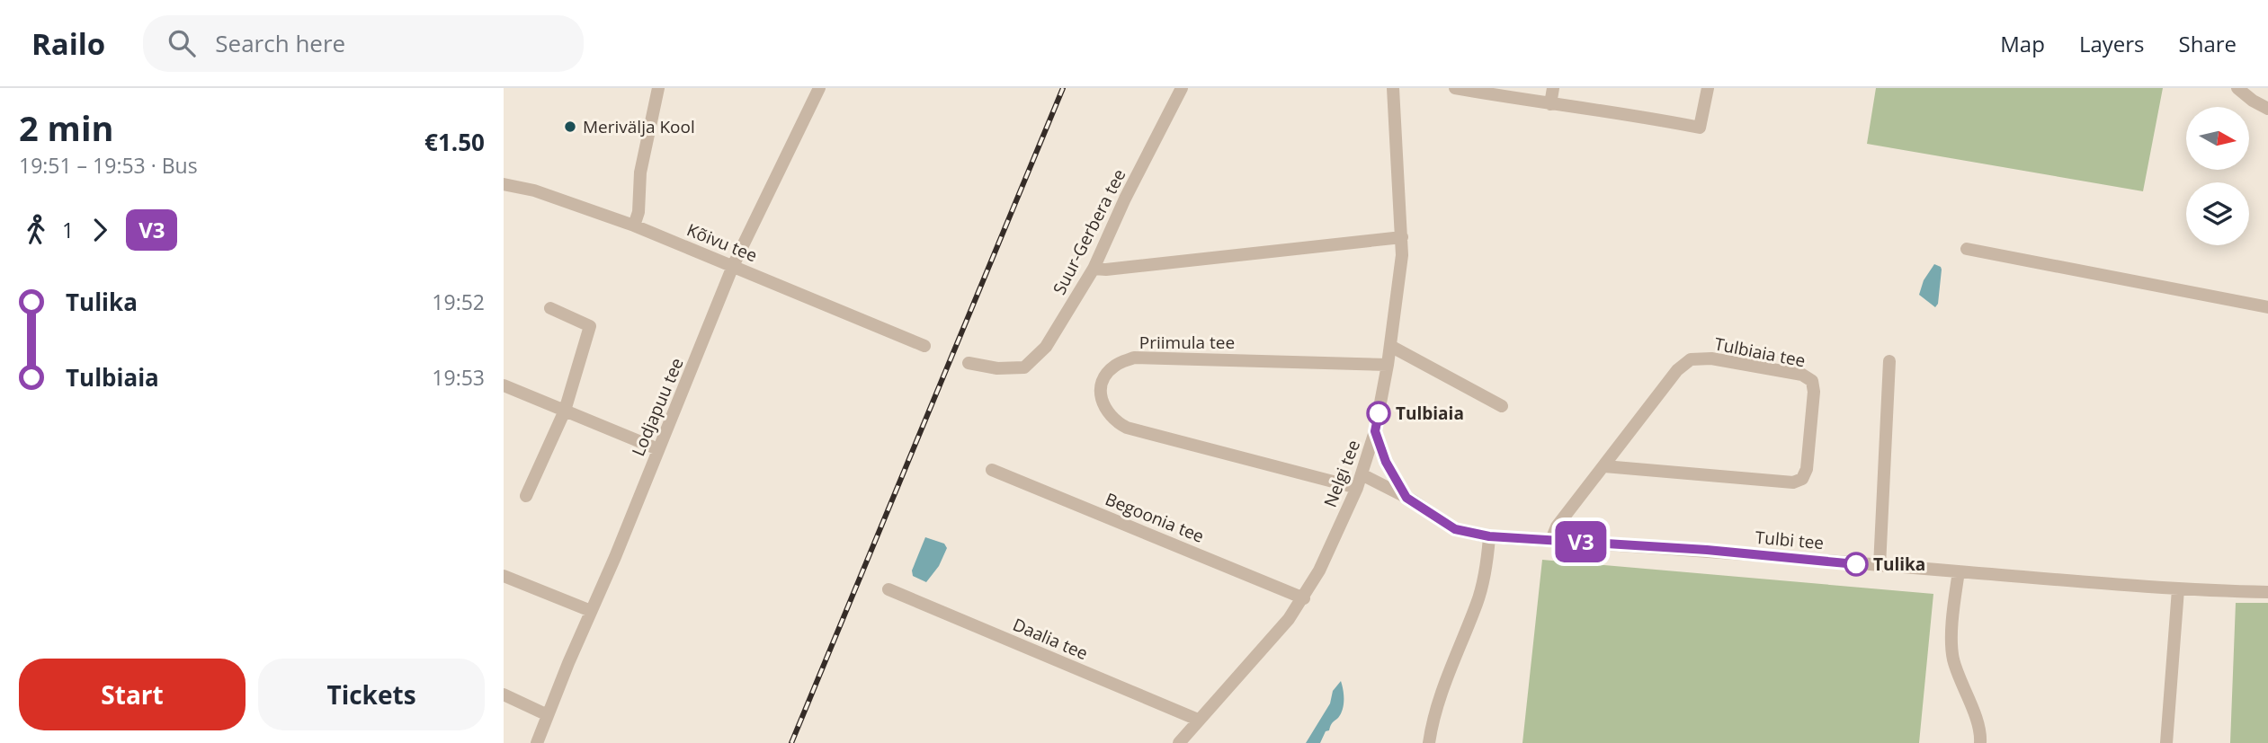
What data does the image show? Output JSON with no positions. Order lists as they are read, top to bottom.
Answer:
{
  "streets": {
    "street": [
      "Suur-Gerbera tee",
      "Kõivu tee",
      "Priimula tee",
      "Tulbiaia tee",
      "Lodjapuu tee",
      "Nelgi tee",
      "Begoonia tee",
      "Tulbi tee",
      "Daalia tee"
    ]
  },
  "crossings": [
    ["Kõivu tee", "Lodjapuu tee"],
    ["Priimula tee", "Nelgi tee"],
    ["Tulbiaia tee", "Tulbi tee"],
    ["Nelgi tee", "Begoonia tee"],
    ["Nelgi tee", "Tulbi tee"],
    ["Nelgi tee", "Daalia tee"]
  ],
  "places": ["Merivälja Kool", "Tulbiaia", "Tulika"],
  "lines": ["bus line V3"],
  "north": "right",
  "page": {
    "header": "Railo",
    "search": "Search here",
    "nav": ["Map", "Layers", "Share"],
    "heading": ["2 min", "19:51 – 19:53 · Bus", "€1.50"],
    "on_map": "V3",
    "legs": ["1", "V3"],
    "list": [
      {
        "name": "Tulika",
        "value": "19:52"
      },
      {
        "name": "Tulbiaia",
        "value": "19:53"
      }
    ],
    "buttons": ["Start", "Tickets"]
  }
}
